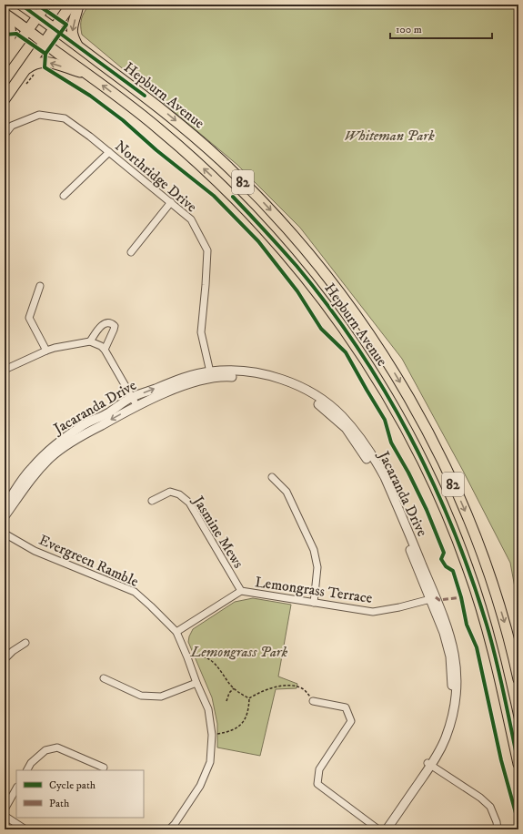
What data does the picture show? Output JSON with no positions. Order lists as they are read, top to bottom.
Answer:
{
  "streets": {
    "main road": ["Hepburn Avenue", "82"],
    "street": [
      "Northridge Drive",
      "Jacaranda Drive",
      "Jasmine Mews",
      "Evergreen Ramble",
      "Lemongrass Terrace"
    ]
  },
  "crossings": [
    ["Northridge Drive", "Jacaranda Drive"],
    ["Jacaranda Drive", "Lemongrass Terrace"],
    ["Jasmine Mews", "Lemongrass Terrace"],
    ["Evergreen Ramble", "Lemongrass Terrace"]
  ],
  "parks": ["Whiteman Park", "Lemongrass Park"],
  "legend": ["Cycle path", "Path"],
  "scale_bar": "100 m"
}
